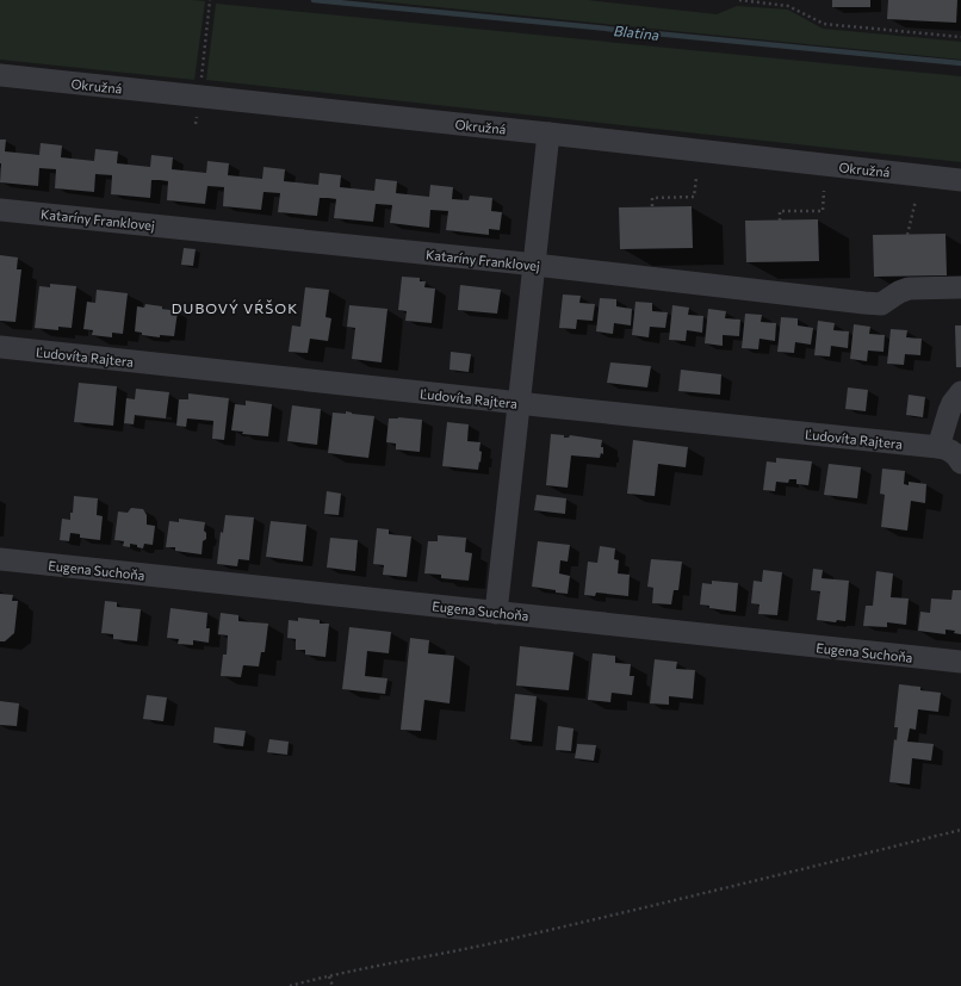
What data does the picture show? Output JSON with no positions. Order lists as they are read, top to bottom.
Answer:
{
  "streets": {
    "street": [
      "Okružná",
      "Kataríny Franklovej",
      "Ľudovíta Rajtera",
      "Eugena Suchoňa"
    ]
  },
  "districts": ["DUBOVÝ VŔŠOK"],
  "water": ["Blatina"]
}
